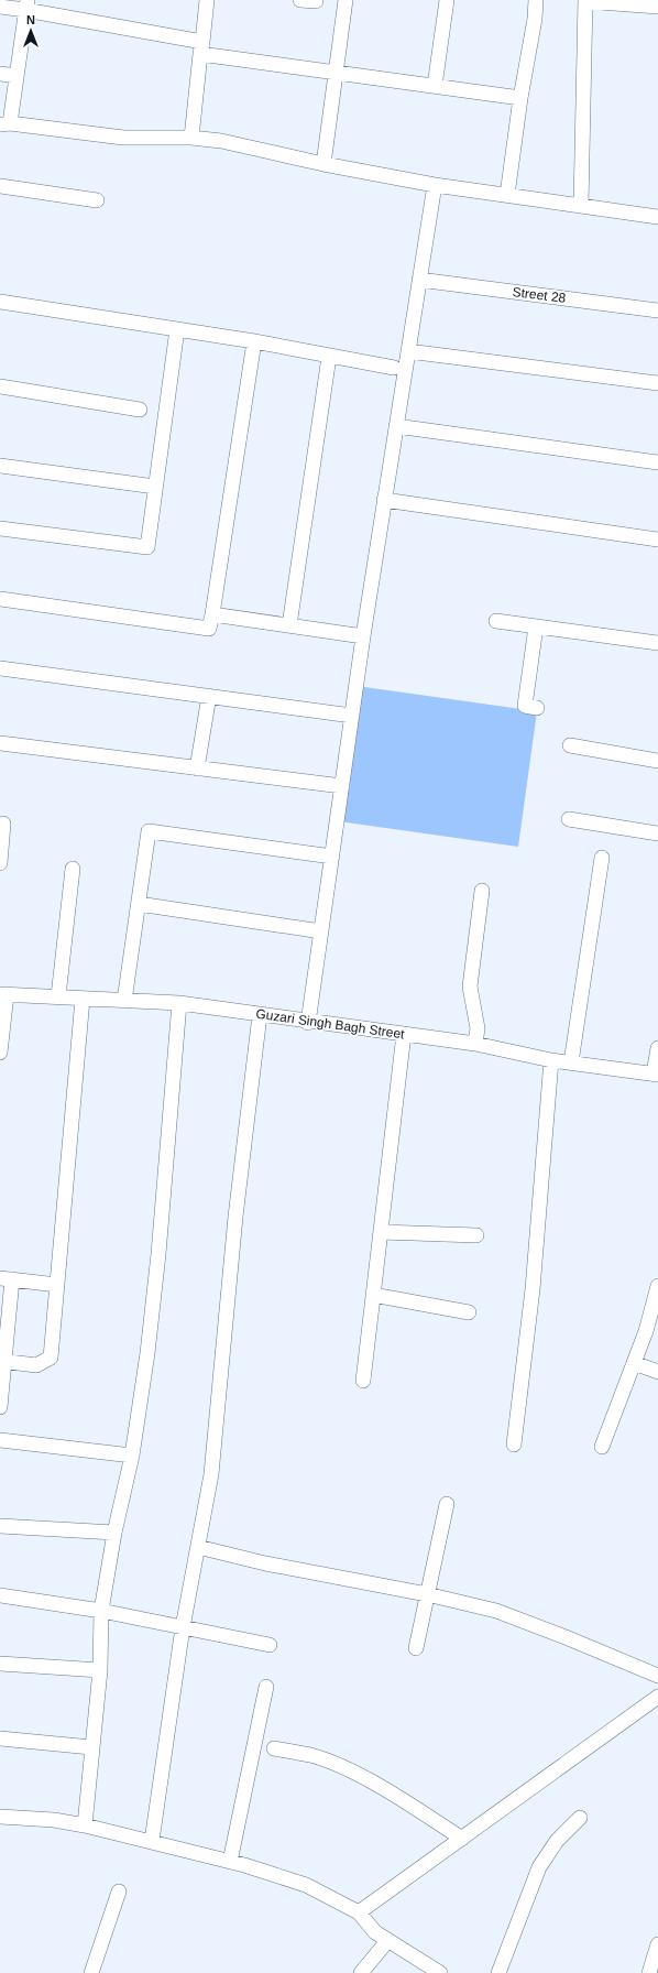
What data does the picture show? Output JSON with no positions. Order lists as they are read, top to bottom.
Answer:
{
  "streets": {
    "street": ["Street 28", "Guzari Singh Bagh Street"]
  },
  "north": "top"
}
